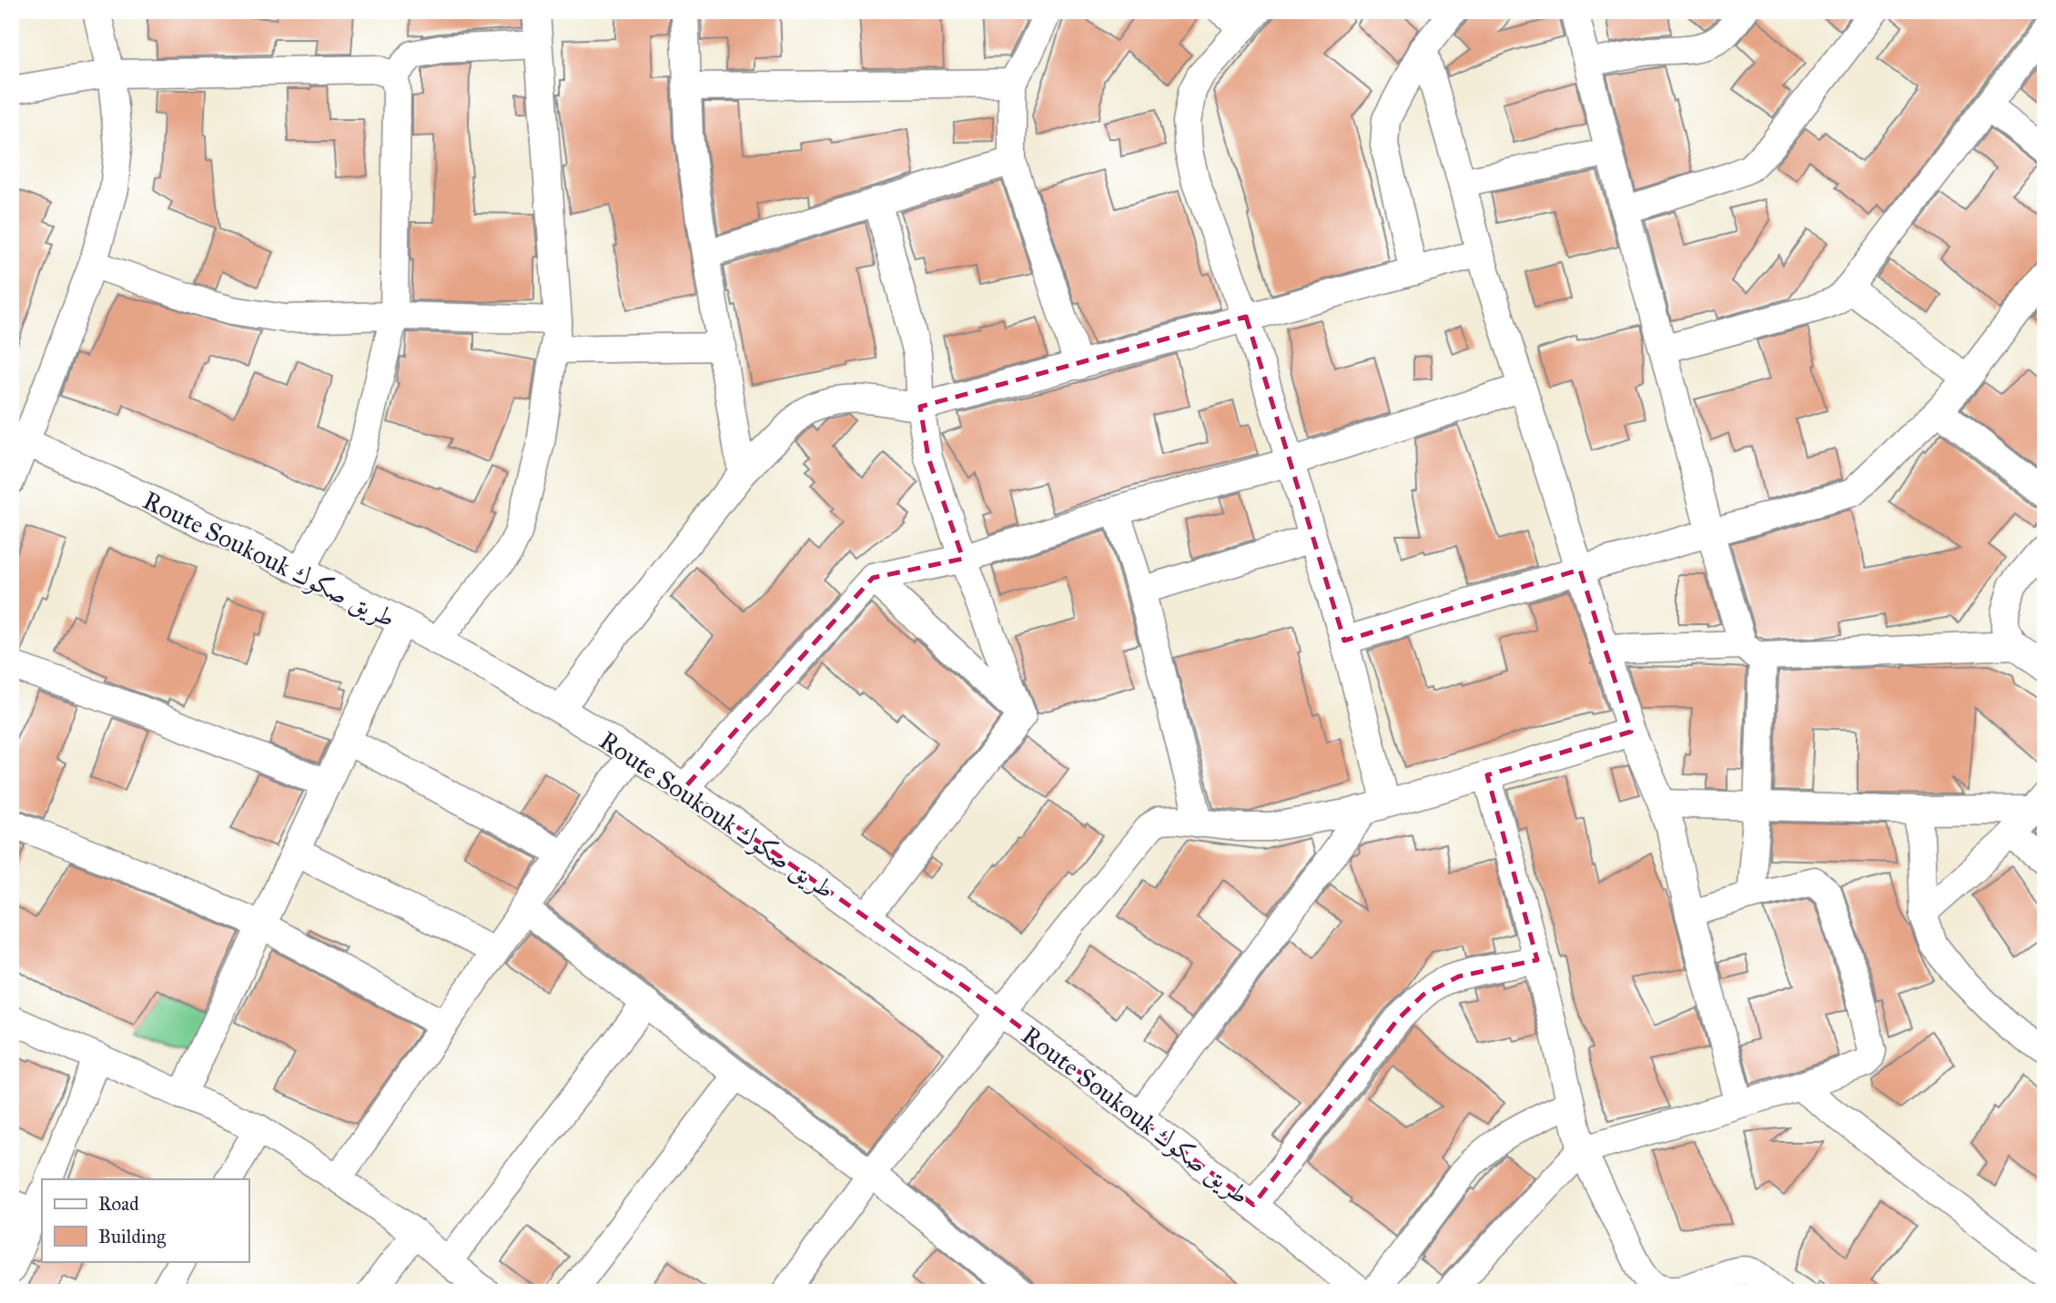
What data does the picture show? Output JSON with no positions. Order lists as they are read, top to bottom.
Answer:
{
  "streets": {
    "street": ["Route Soukouk طريق صكوك"]
  },
  "legend": ["Road", "Building"]
}
